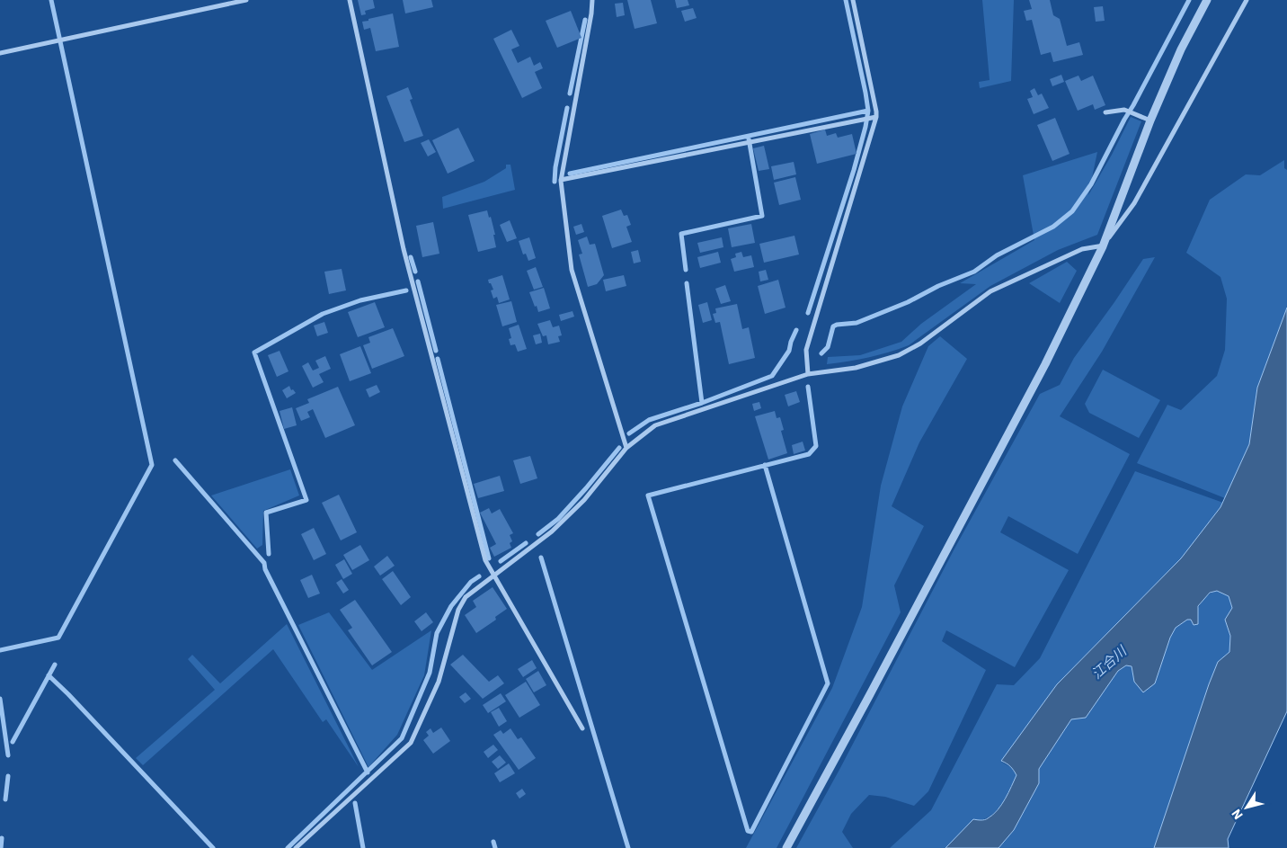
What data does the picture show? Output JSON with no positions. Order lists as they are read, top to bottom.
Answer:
{
  "water": ["江合川"],
  "north": "bottom left"
}
